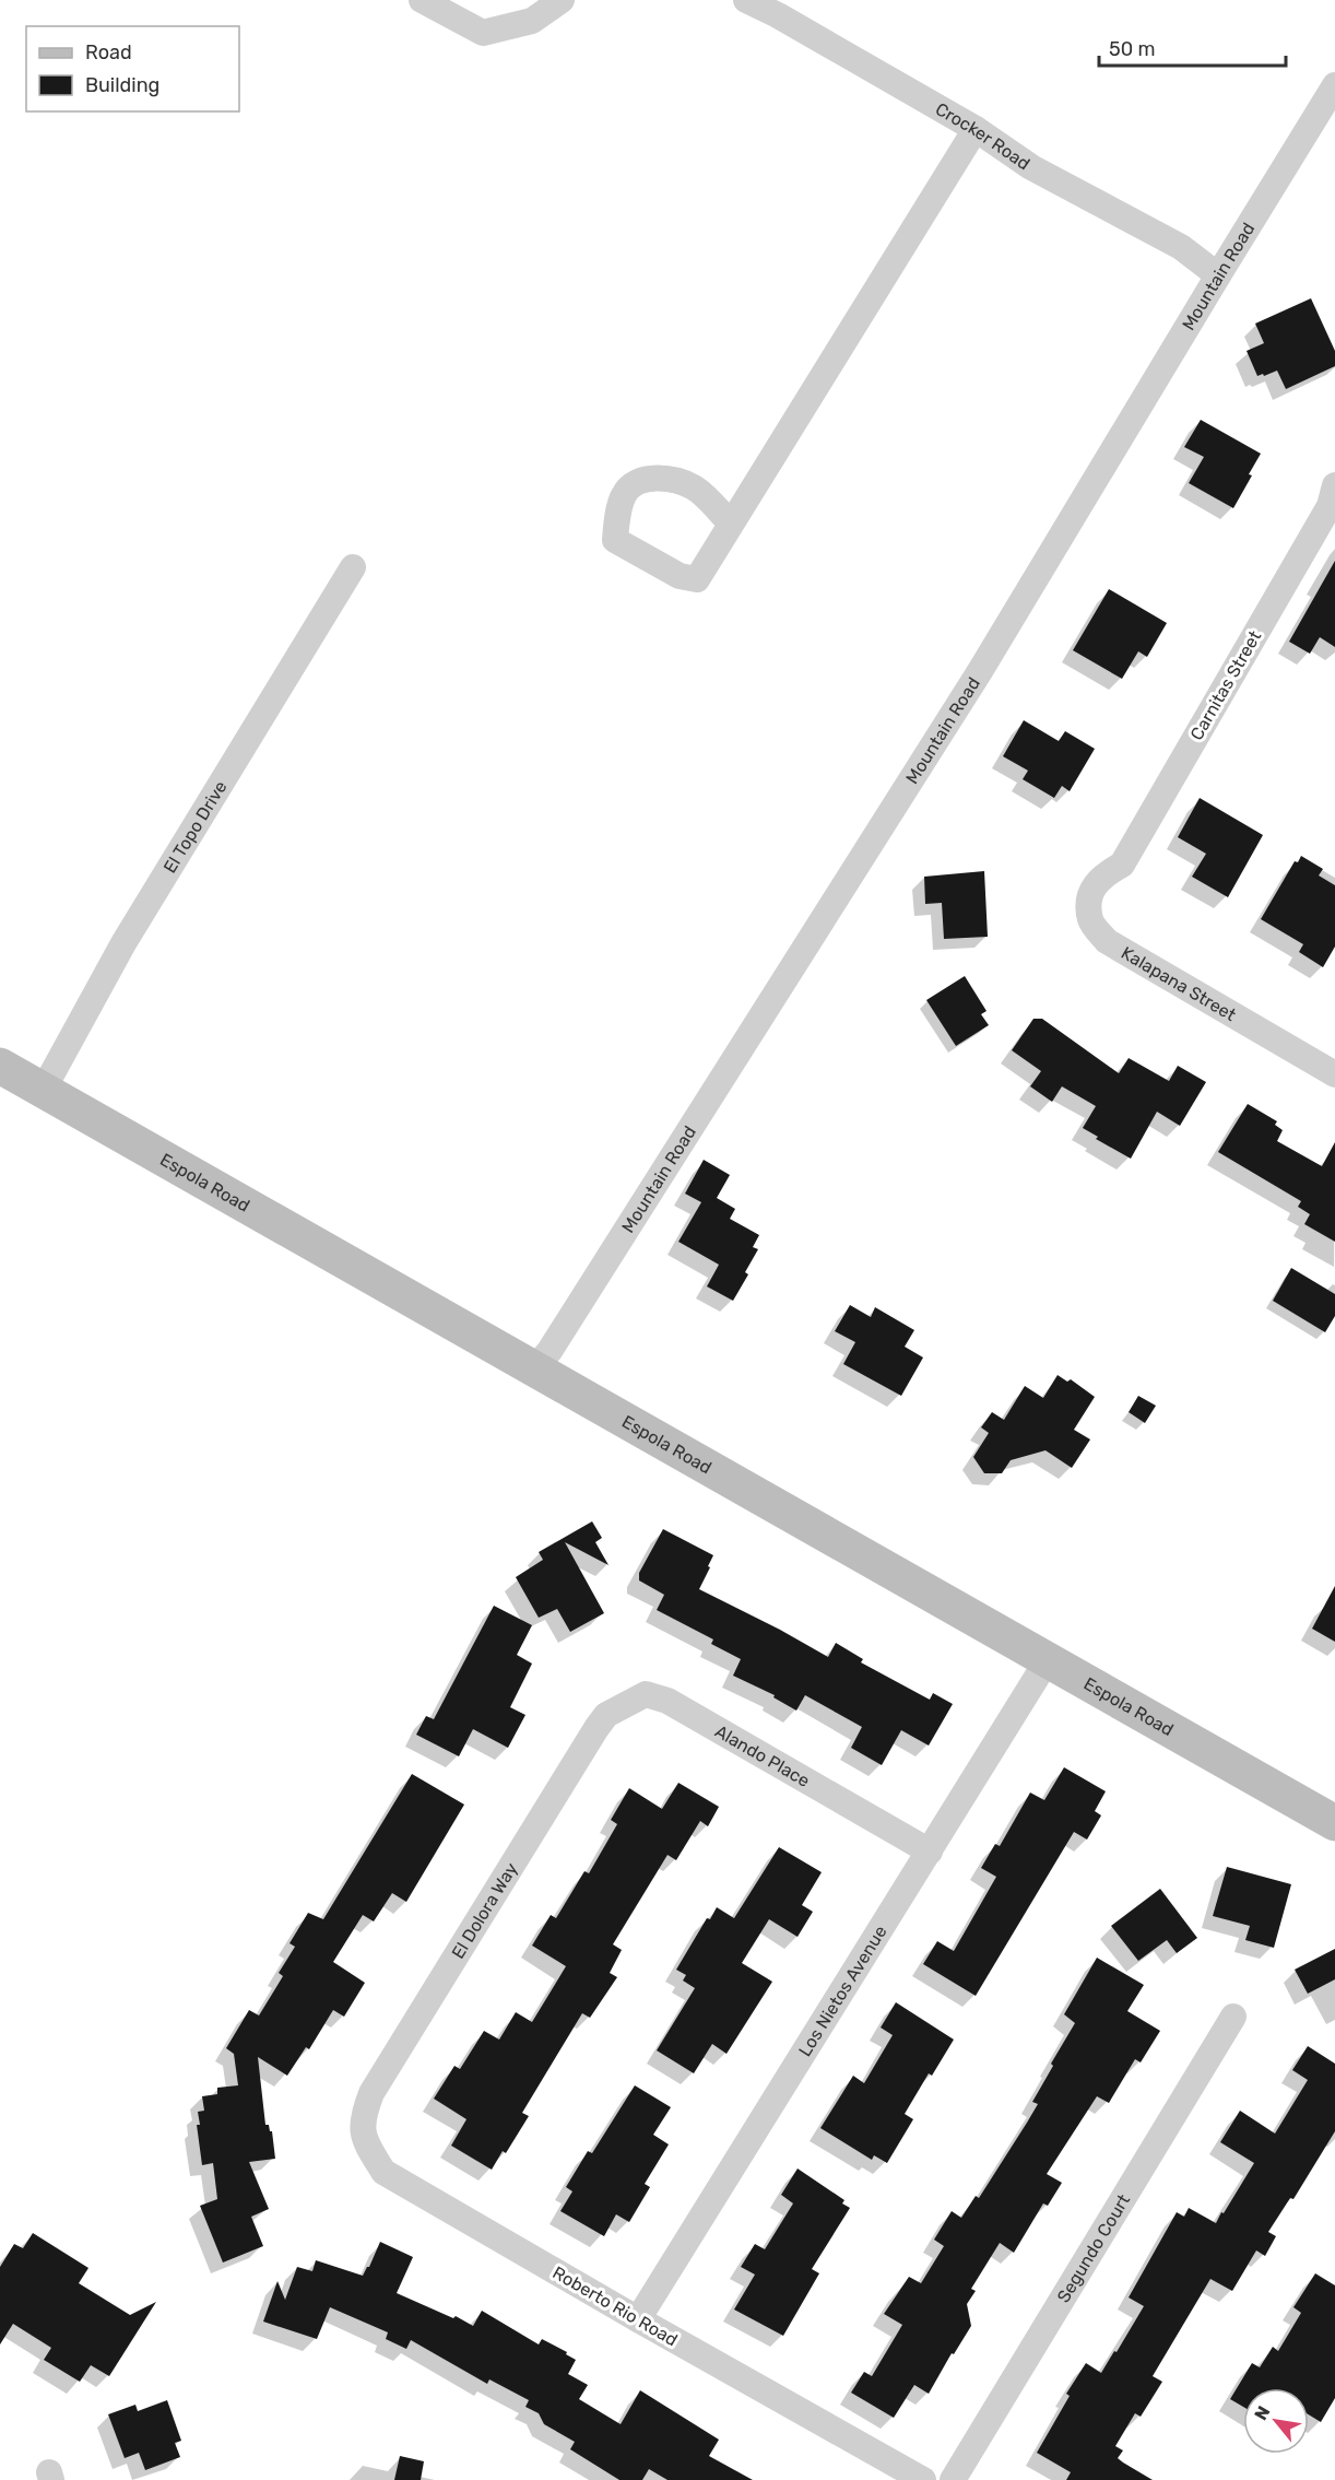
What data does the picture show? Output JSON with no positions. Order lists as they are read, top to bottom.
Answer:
{
  "streets": {
    "main road": ["Espola Road"],
    "street": [
      "Crocker Road",
      "Mountain Road",
      "Carnitas Street",
      "El Topo Drive",
      "Kalapana Street",
      "Alando Place",
      "El Dolora Way",
      "Los Nietos Avenue",
      "Segundo Court",
      "Roberto Rio Road"
    ]
  },
  "crossings": [
    ["Crocker Road", "Mountain Road"],
    ["Mountain Road", "Espola Road"],
    ["Carnitas Street", "Kalapana Street"],
    ["El Topo Drive", "Espola Road"],
    ["Espola Road", "Los Nietos Avenue"],
    ["Alando Place", "El Dolora Way"],
    ["Alando Place", "Los Nietos Avenue"],
    ["El Dolora Way", "Roberto Rio Road"],
    ["Los Nietos Avenue", "Roberto Rio Road"]
  ],
  "legend": ["Road", "Building"],
  "scale_bar": "50 m",
  "north": "top left"
}
